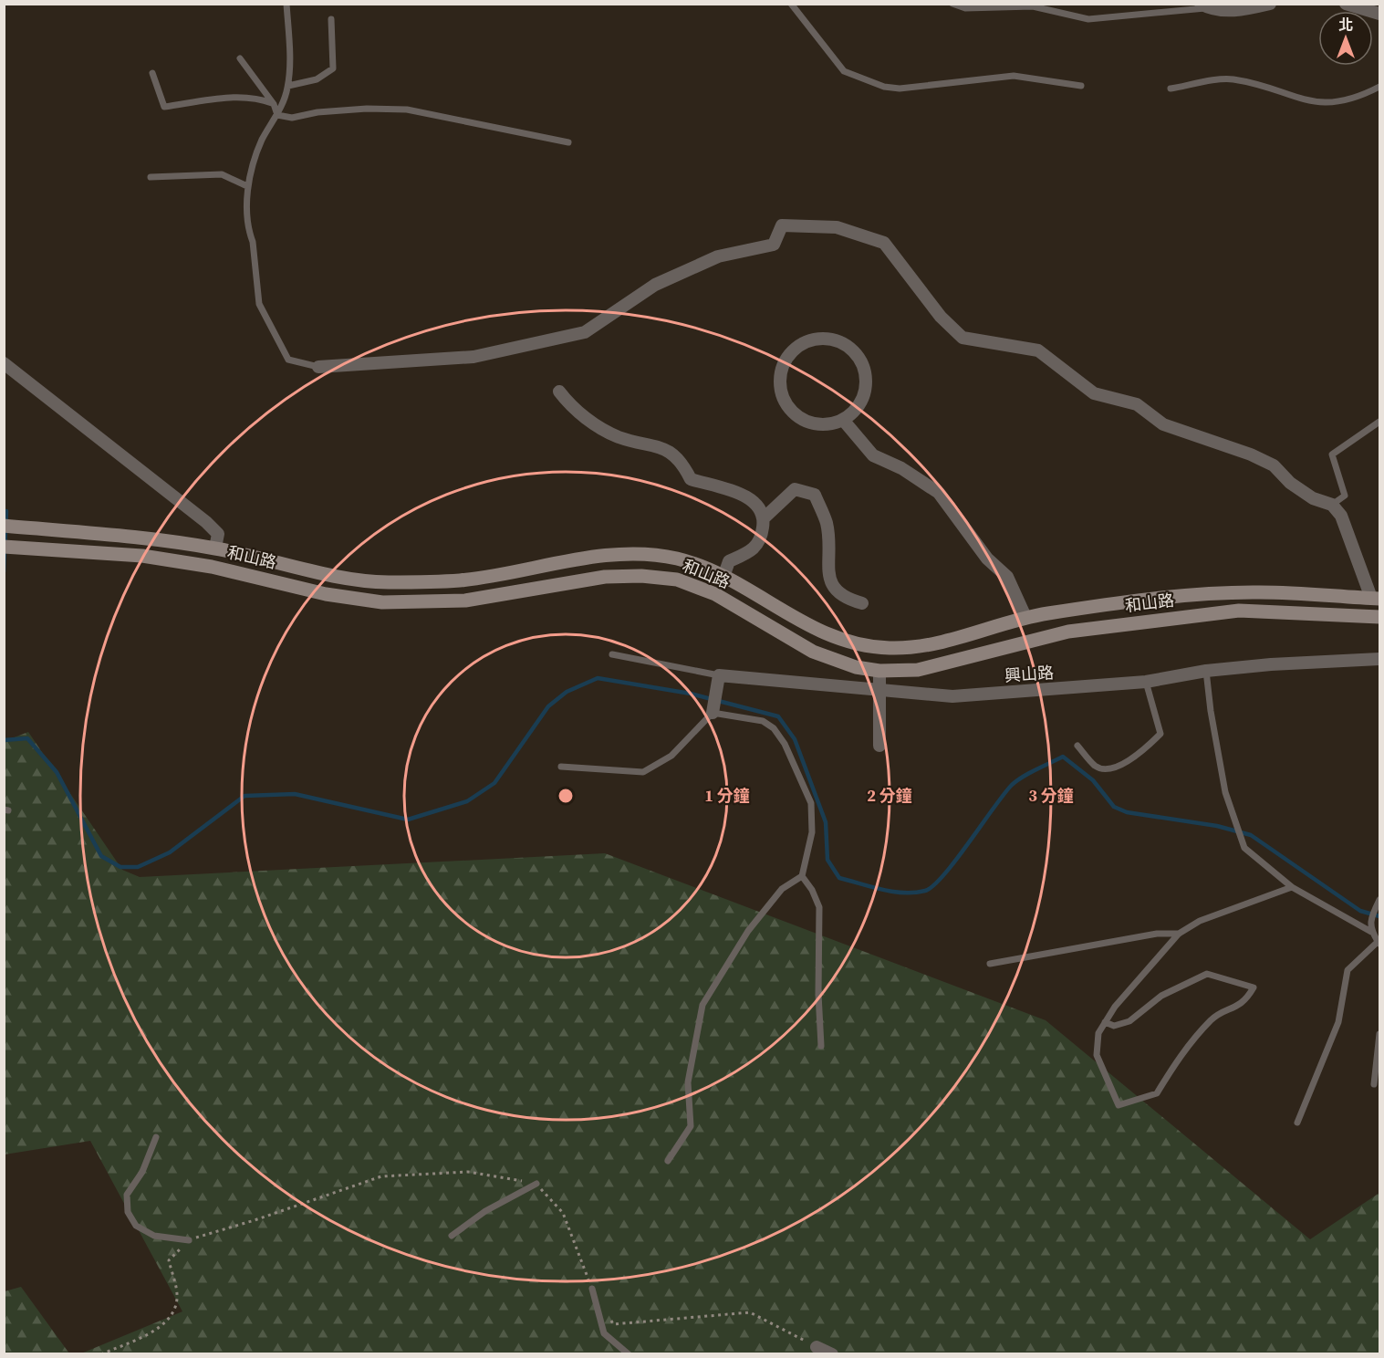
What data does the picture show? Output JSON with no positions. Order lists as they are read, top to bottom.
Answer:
{
  "streets": {
    "main road": ["和山路"],
    "street": ["興山路"]
  },
  "north": "top",
  "rings": ["1 分鐘", "2 分鐘", "3 分鐘"]
}
